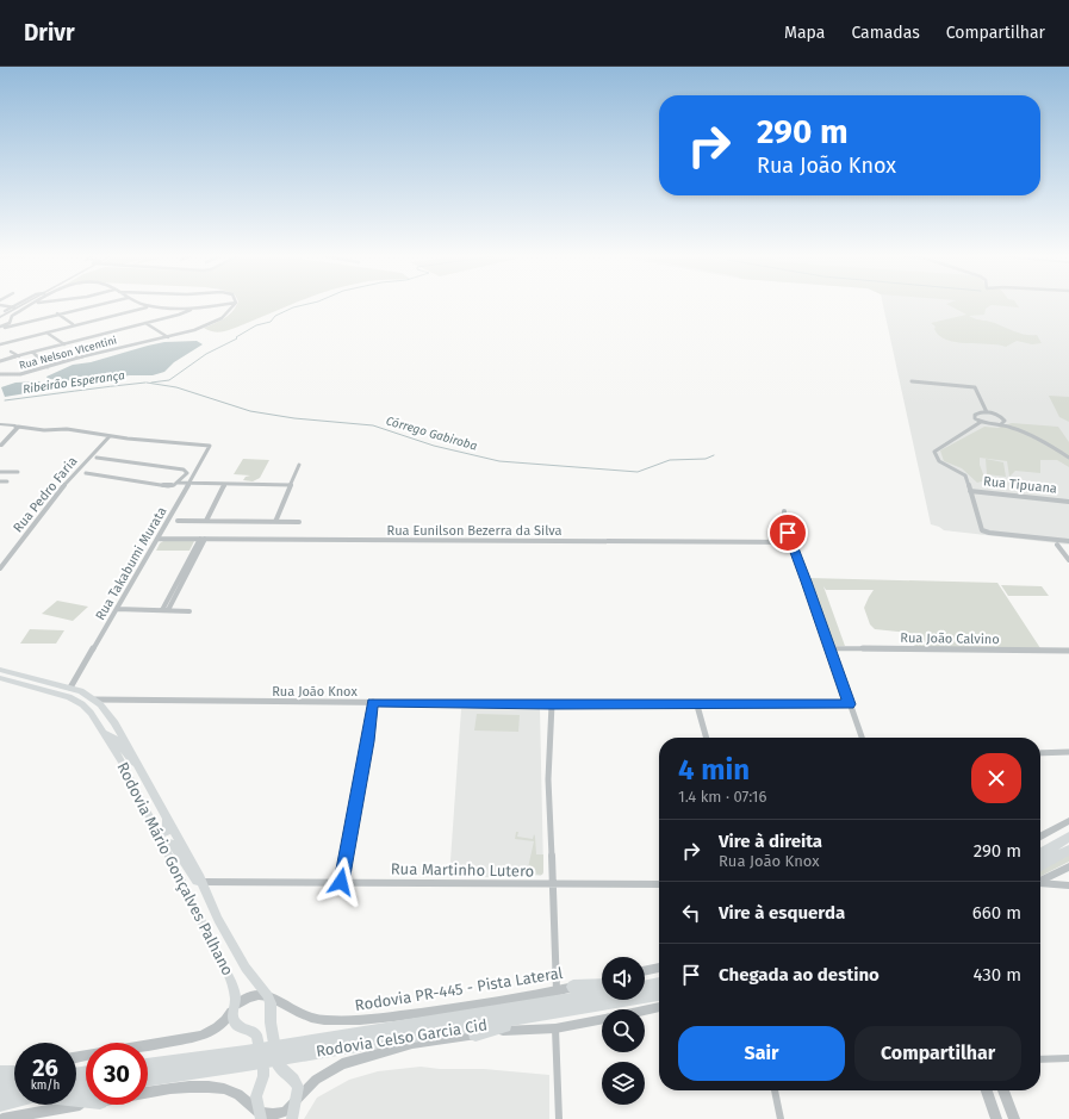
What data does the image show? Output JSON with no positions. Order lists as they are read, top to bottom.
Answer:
{
  "streets": {
    "highway": ["Rodovia Celso Garcia Cid"],
    "main road": ["Rodovia Mário Gonçalves Palhano"],
    "street": [
      "Rua Nelson VIcentini",
      "Rua Tipuana",
      "Rua Pedro Faria",
      "Rua Eunilson Bezerra da Silva",
      "Rua Takabumi Murata",
      "Rua João Calvino",
      "Rua João Knox",
      "Rua Martinho Lutero",
      "Rodovia PR-445 - Pista Lateral"
    ]
  },
  "crossings": [
    ["Rua Pedro Faria", "Rua Takabumi Murata"],
    ["Rua Eunilson Bezerra da Silva", "Rua Takabumi Murata"],
    ["Rua Takabumi Murata", "Rodovia Mário Gonçalves Palhano"],
    ["Rua João Knox", "Rodovia Mário Gonçalves Palhano"],
    ["Rodovia Mário Gonçalves Palhano", "Rua Martinho Lutero"],
    ["Rodovia Mário Gonçalves Palhano", "Rodovia PR-445 - Pista Lateral"]
  ],
  "water": ["Ribeirão Esperança", "Córrego Gabiroba"],
  "page": {
    "header": "Drivr",
    "nav": ["Mapa", "Camadas", "Compartilhar"],
    "turn": ["290 m", "Rua João Knox"],
    "heading": ["4 min", "1.4 km · 07:16"],
    "list": [
      {
        "name": "Vire à direita",
        "note": "Rua João Knox",
        "value": "290 m"
      },
      {
        "name": "Vire à esquerda",
        "value": "660 m"
      },
      {
        "name": "Chegada ao destino",
        "value": "430 m"
      }
    ],
    "buttons": ["Sair", "Compartilhar"],
    "speed": "26 km/h",
    "limit": "30"
  }
}
